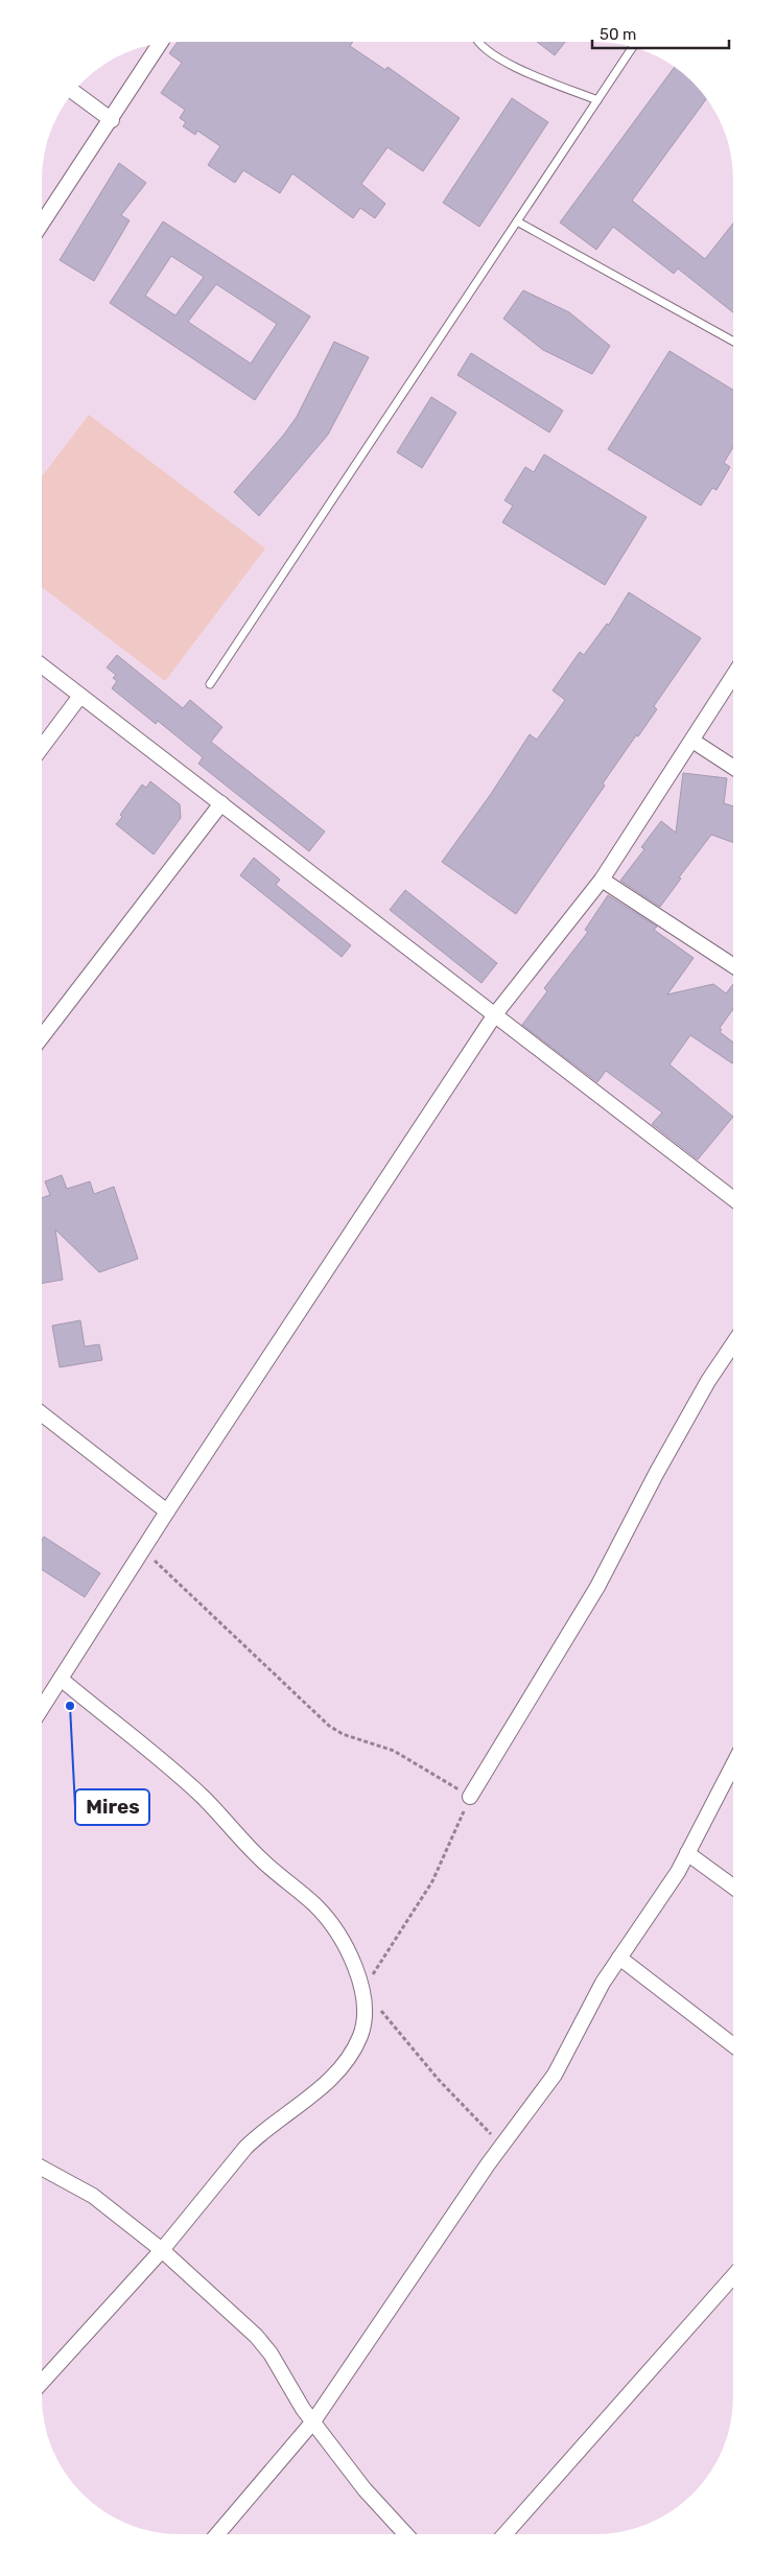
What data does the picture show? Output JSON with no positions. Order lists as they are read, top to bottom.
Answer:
{
  "places": ["Mires"],
  "scale_bar": "50 m"
}
